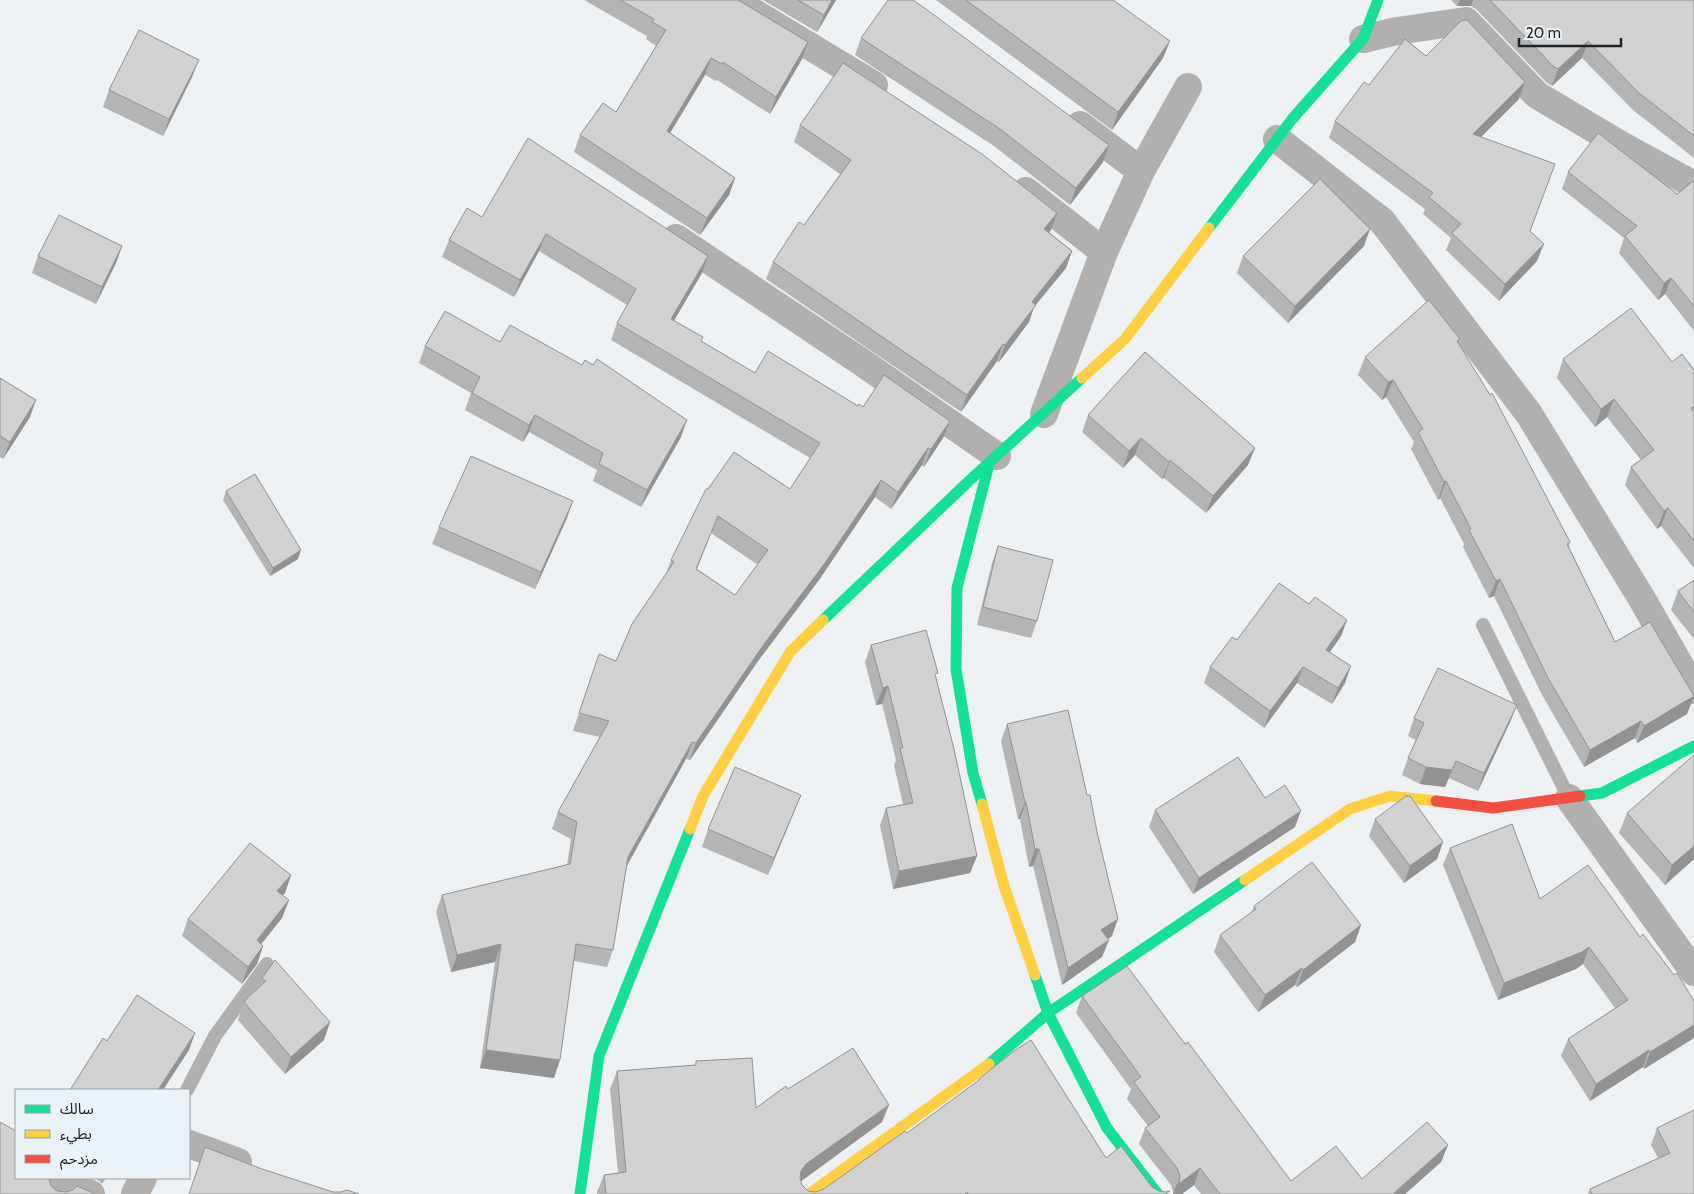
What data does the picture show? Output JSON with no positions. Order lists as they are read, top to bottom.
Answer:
{
  "legend": ["سالك", "بطيء", "مزدحم"],
  "scale_bar": "20 m"
}
